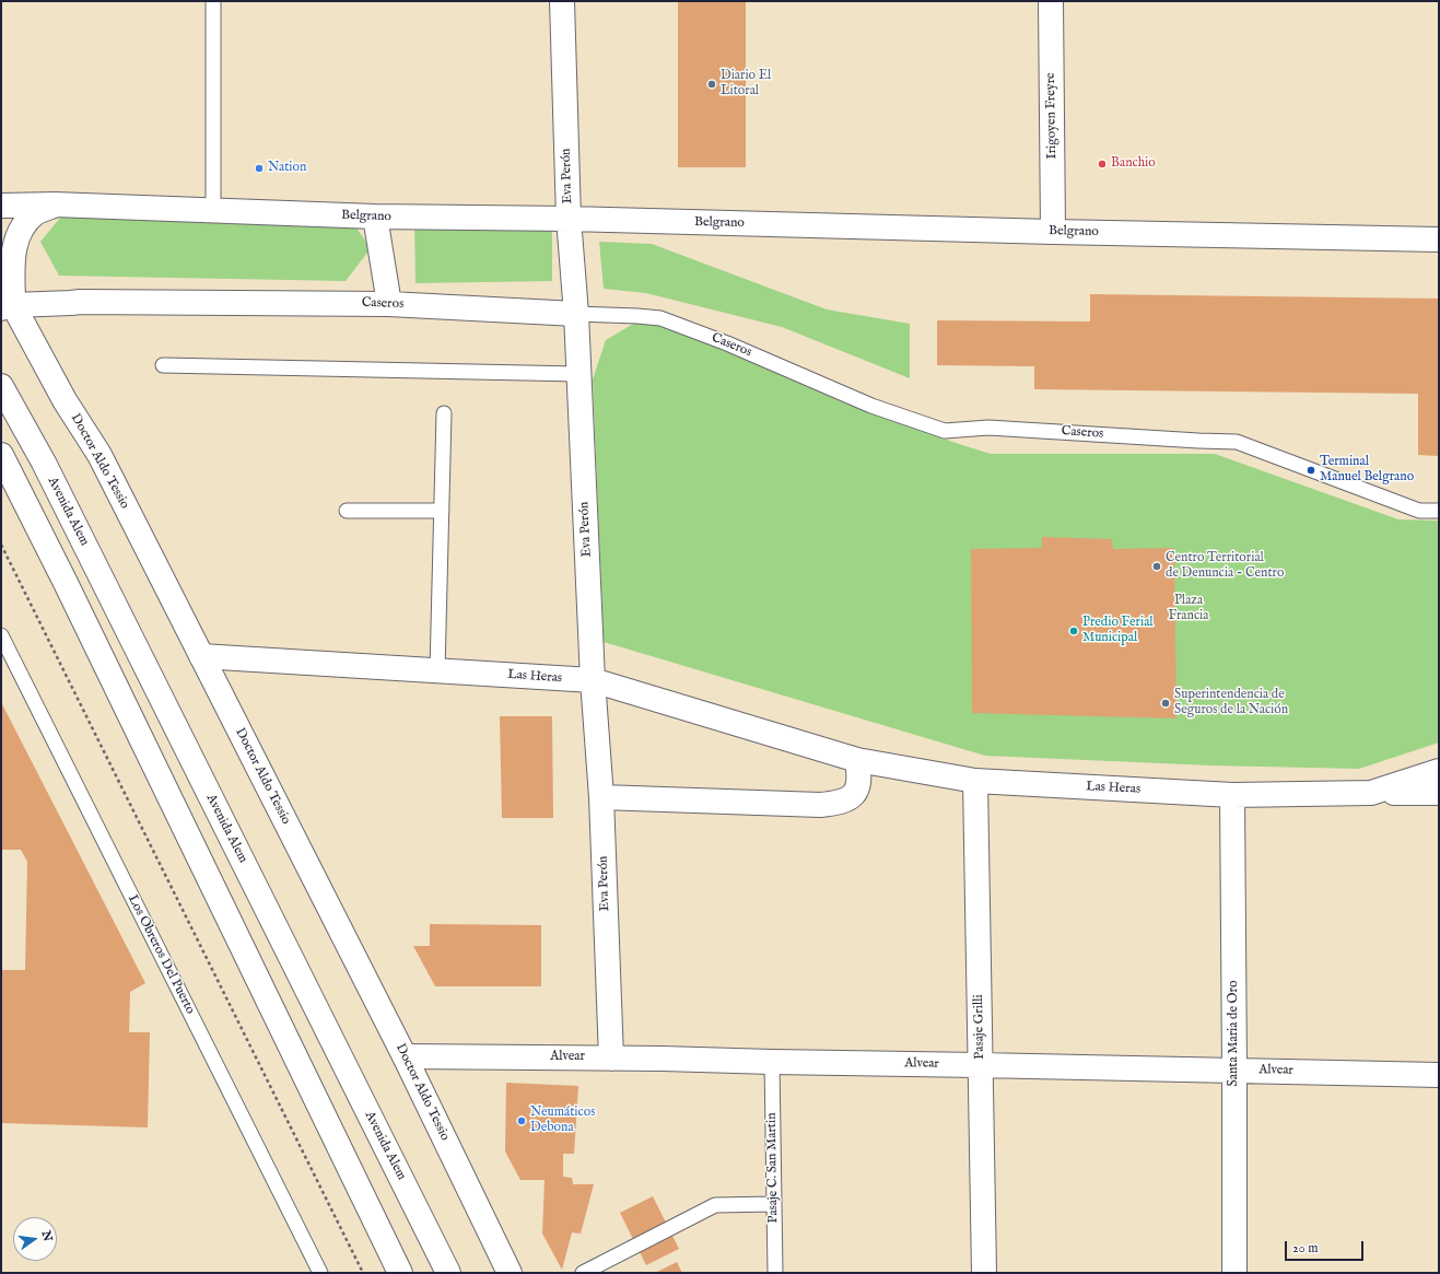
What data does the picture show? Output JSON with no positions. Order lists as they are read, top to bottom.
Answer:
{
  "streets": {
    "main road": [
      "Irigoyen Freyre",
      "Eva Perón",
      "Belgrano",
      "Caseros",
      "Doctor Aldo Tessio",
      "Avenida Alem",
      "Las Heras",
      "Pasaje Grilli",
      "Santa Maria de Oro",
      "Alvear"
    ],
    "lane": ["Los Obreros Del Puerto", "Pasaje C. San Martin"]
  },
  "crossings": [
    ["Irigoyen Freyre", "Belgrano"],
    ["Eva Perón", "Belgrano"],
    ["Eva Perón", "Caseros"],
    ["Eva Perón", "Las Heras"],
    ["Eva Perón", "Alvear"],
    ["Caseros", "Doctor Aldo Tessio"],
    ["Doctor Aldo Tessio", "Las Heras"],
    ["Doctor Aldo Tessio", "Alvear"],
    ["Las Heras", "Pasaje Grilli"],
    ["Las Heras", "Santa Maria de Oro"],
    ["Pasaje Grilli", "Alvear"],
    ["Santa Maria de Oro", "Alvear"],
    ["Alvear", "Pasaje C. San Martin"]
  ],
  "parks": ["Plaza Francia"],
  "places": [
    "Diario El Litoral",
    "Banchio",
    "Nation",
    "Terminal Manuel Belgrano",
    "Centro Territorial de Denuncia - Centro",
    "Predio Ferial Municipal",
    "Superintendencia de Seguros de la Nación",
    "Neumáticos Debona"
  ],
  "scale_bar": "20 m",
  "north": "right"
}
